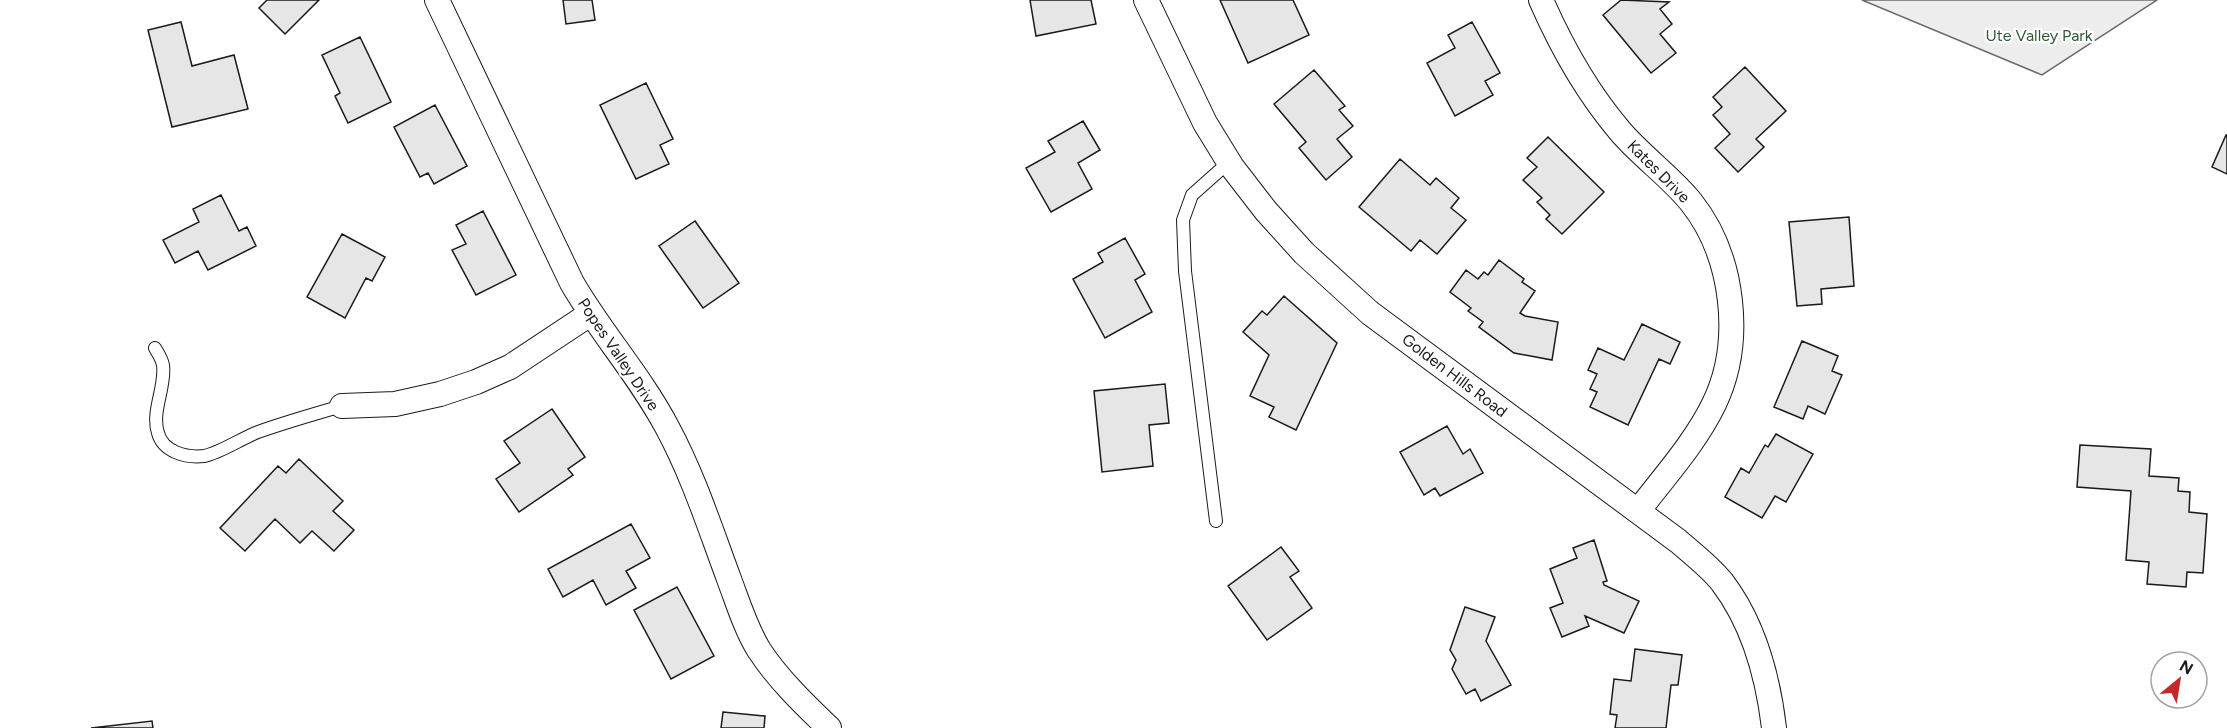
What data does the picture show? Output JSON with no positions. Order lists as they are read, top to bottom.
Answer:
{
  "streets": {
    "street": ["Kates Drive", "Popes Valley Drive", "Golden Hills Road"]
  },
  "crossings": [
    ["Kates Drive", "Golden Hills Road"]
  ],
  "parks": ["Ute Valley Park"],
  "north": "top right"
}
